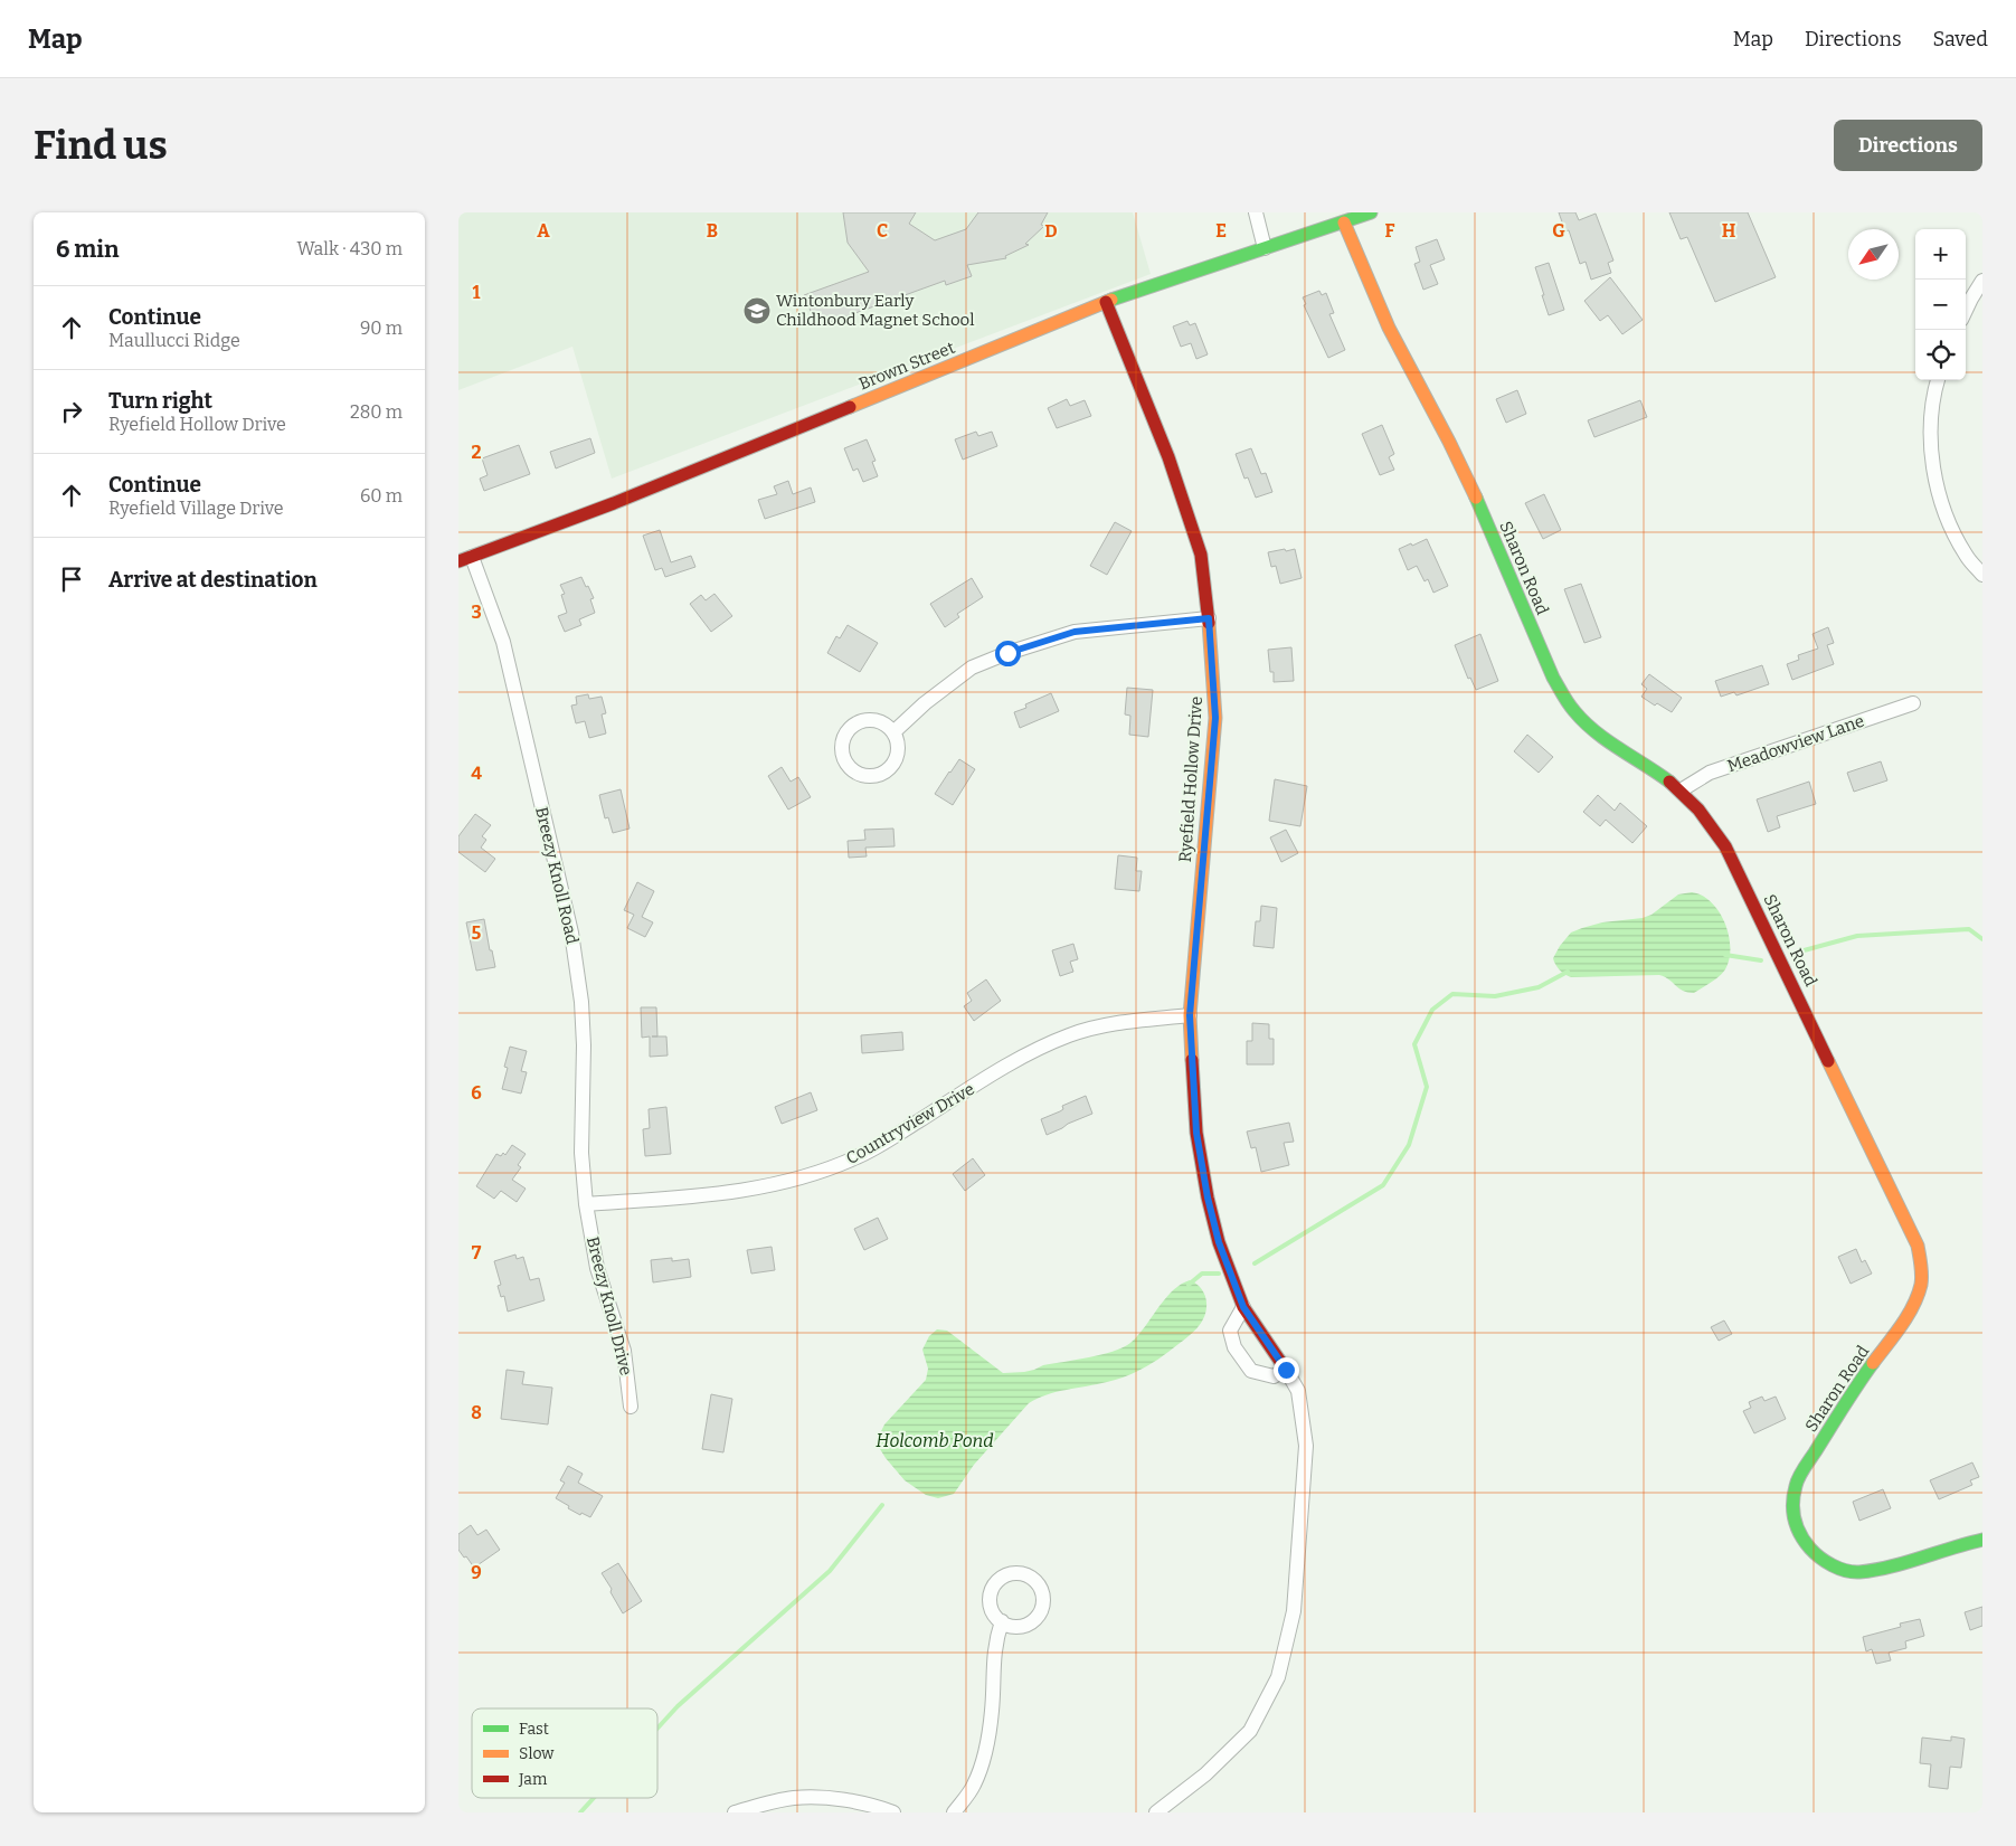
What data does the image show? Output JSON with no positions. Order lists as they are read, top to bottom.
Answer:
{
  "streets": {
    "street": [
      "Brown Street",
      "Sharon Road",
      "Meadowview Lane",
      "Ryefield Hollow Drive",
      "Breezy Knoll Road",
      "Countryview Drive",
      "Breezy Knoll Drive"
    ]
  },
  "crossings": [
    ["Brown Street", "Sharon Road"],
    ["Brown Street", "Ryefield Hollow Drive"],
    ["Brown Street", "Breezy Knoll Road"],
    ["Sharon Road", "Meadowview Lane"],
    ["Ryefield Hollow Drive", "Countryview Drive"],
    ["Breezy Knoll Road", "Countryview Drive"],
    ["Breezy Knoll Road", "Breezy Knoll Drive"],
    ["Countryview Drive", "Breezy Knoll Drive"]
  ],
  "water": ["Holcomb Pond"],
  "places": {
    "school or university": ["Wintonbury Early Childhood Magnet School"]
  },
  "legend": ["Fast", "Slow", "Jam"],
  "north": "bottom left",
  "page": {
    "header": "Map",
    "nav": ["Map", "Directions", "Saved"],
    "buttons": "Directions",
    "title": "Find us",
    "heading": ["6 min", "Walk · 430 m"],
    "map_buttons": ["+", "−"],
    "list": [
      ["Continue", "Maullucci Ridge", "90 m"],
      ["Turn right", "Ryefield Hollow Drive", "280 m"],
      ["Continue", "Ryefield Village Drive", "60 m"],
      "Arrive at destination"
    ]
  },
  "grid": {
    "columns": [
      "A",
      "B",
      "C",
      "D",
      "E",
      "F",
      "G",
      "H"
    ],
    "rows": [
      "1",
      "2",
      "3",
      "4",
      "5",
      "6",
      "7",
      "8",
      "9"
    ]
  }
}
